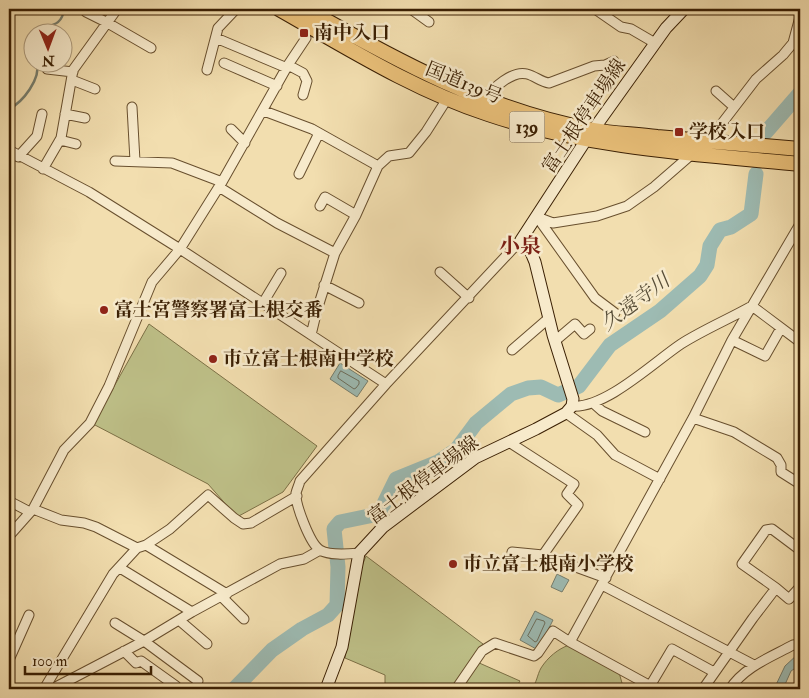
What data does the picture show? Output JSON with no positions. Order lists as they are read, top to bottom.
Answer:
{
  "streets": {
    "highway": ["国道139号", "139"],
    "main road": ["富士根停車場線"]
  },
  "crossings": [
    ["国道139号", "富士根停車場線"]
  ],
  "districts": ["小泉"],
  "water": ["久遠寺川"],
  "places": {
    "transit": ["南中入口", "学校入口"],
    "other": ["富士宮警察署富士根交番", "市立富士根南中学校", "市立富士根南小学校"]
  },
  "scale_bar": "100 m",
  "north": "bottom"
}
